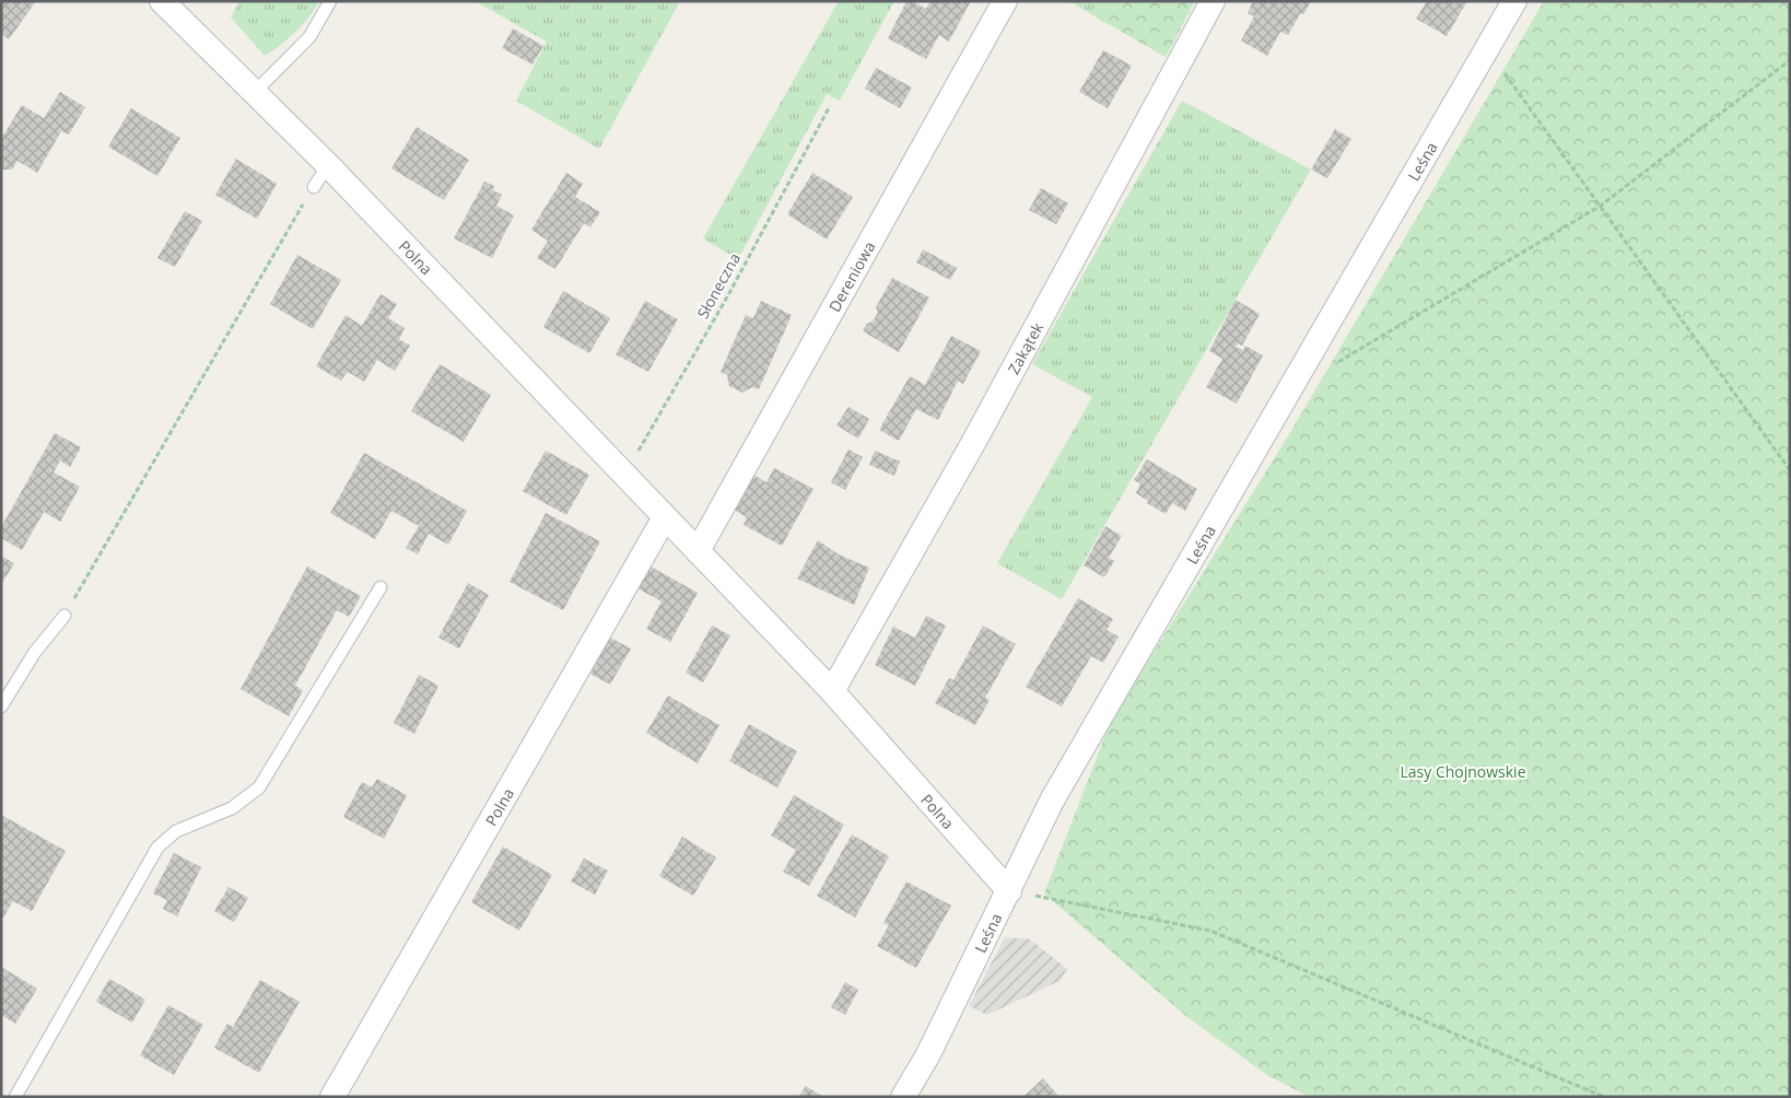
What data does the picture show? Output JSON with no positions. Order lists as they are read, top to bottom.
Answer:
{
  "streets": {
    "street": [
      "Leśna",
      "Polna",
      "Dereniowa",
      "Zakątek"
    ],
    "path": ["Słoneczna"]
  },
  "crossings": [
    ["Leśna", "Polna"],
    ["Polna", "Dereniowa"],
    ["Polna", "Słoneczna"],
    ["Polna", "Zakątek"]
  ],
  "parks": ["Lasy Chojnowskie"]
}
